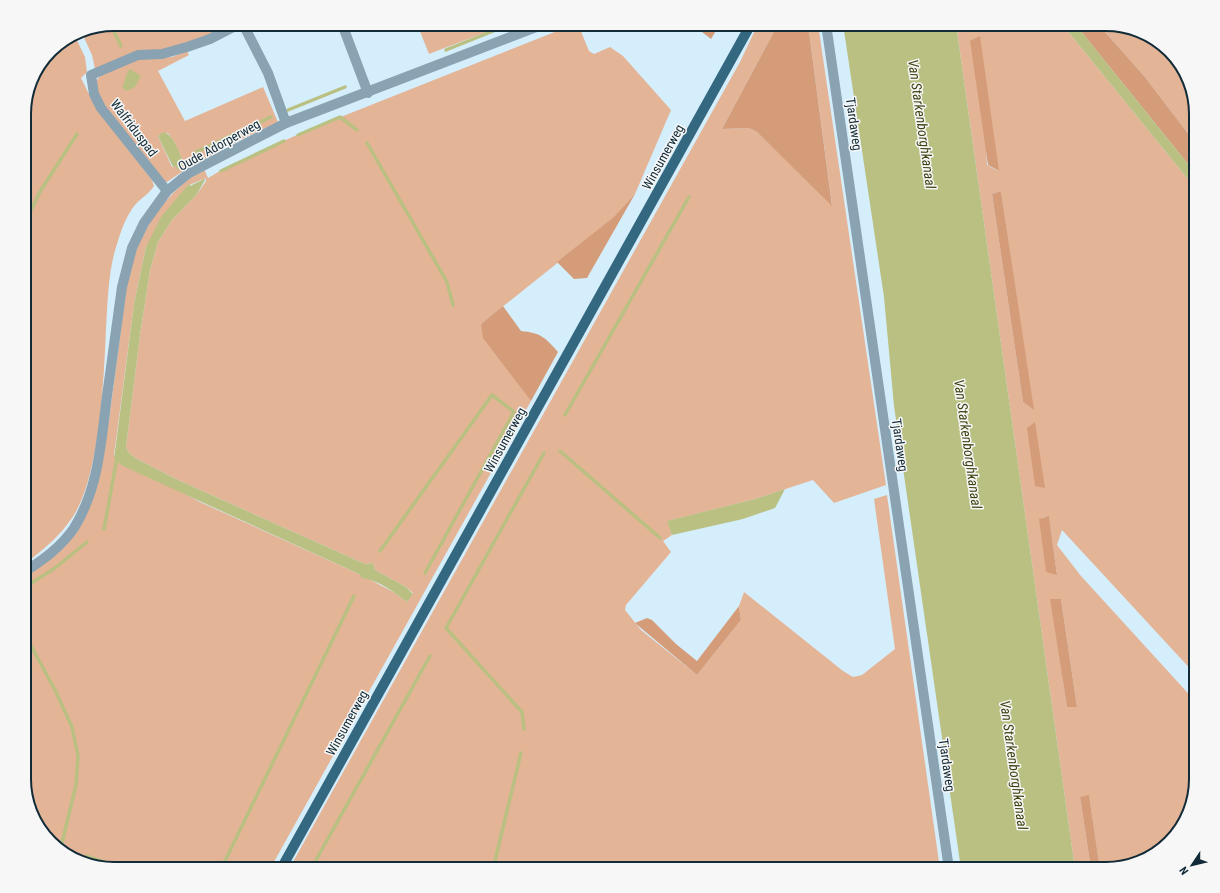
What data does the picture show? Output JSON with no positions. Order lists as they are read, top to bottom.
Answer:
{
  "streets": {
    "main road": ["Winsumerweg"],
    "street": ["Tjardaweg", "Walfriduspad", "Oude Adorperweg"]
  },
  "crossings": [
    ["Walfriduspad", "Oude Adorperweg"]
  ],
  "water": ["Van Starkenborghkanaal"],
  "north": "bottom left"
}
